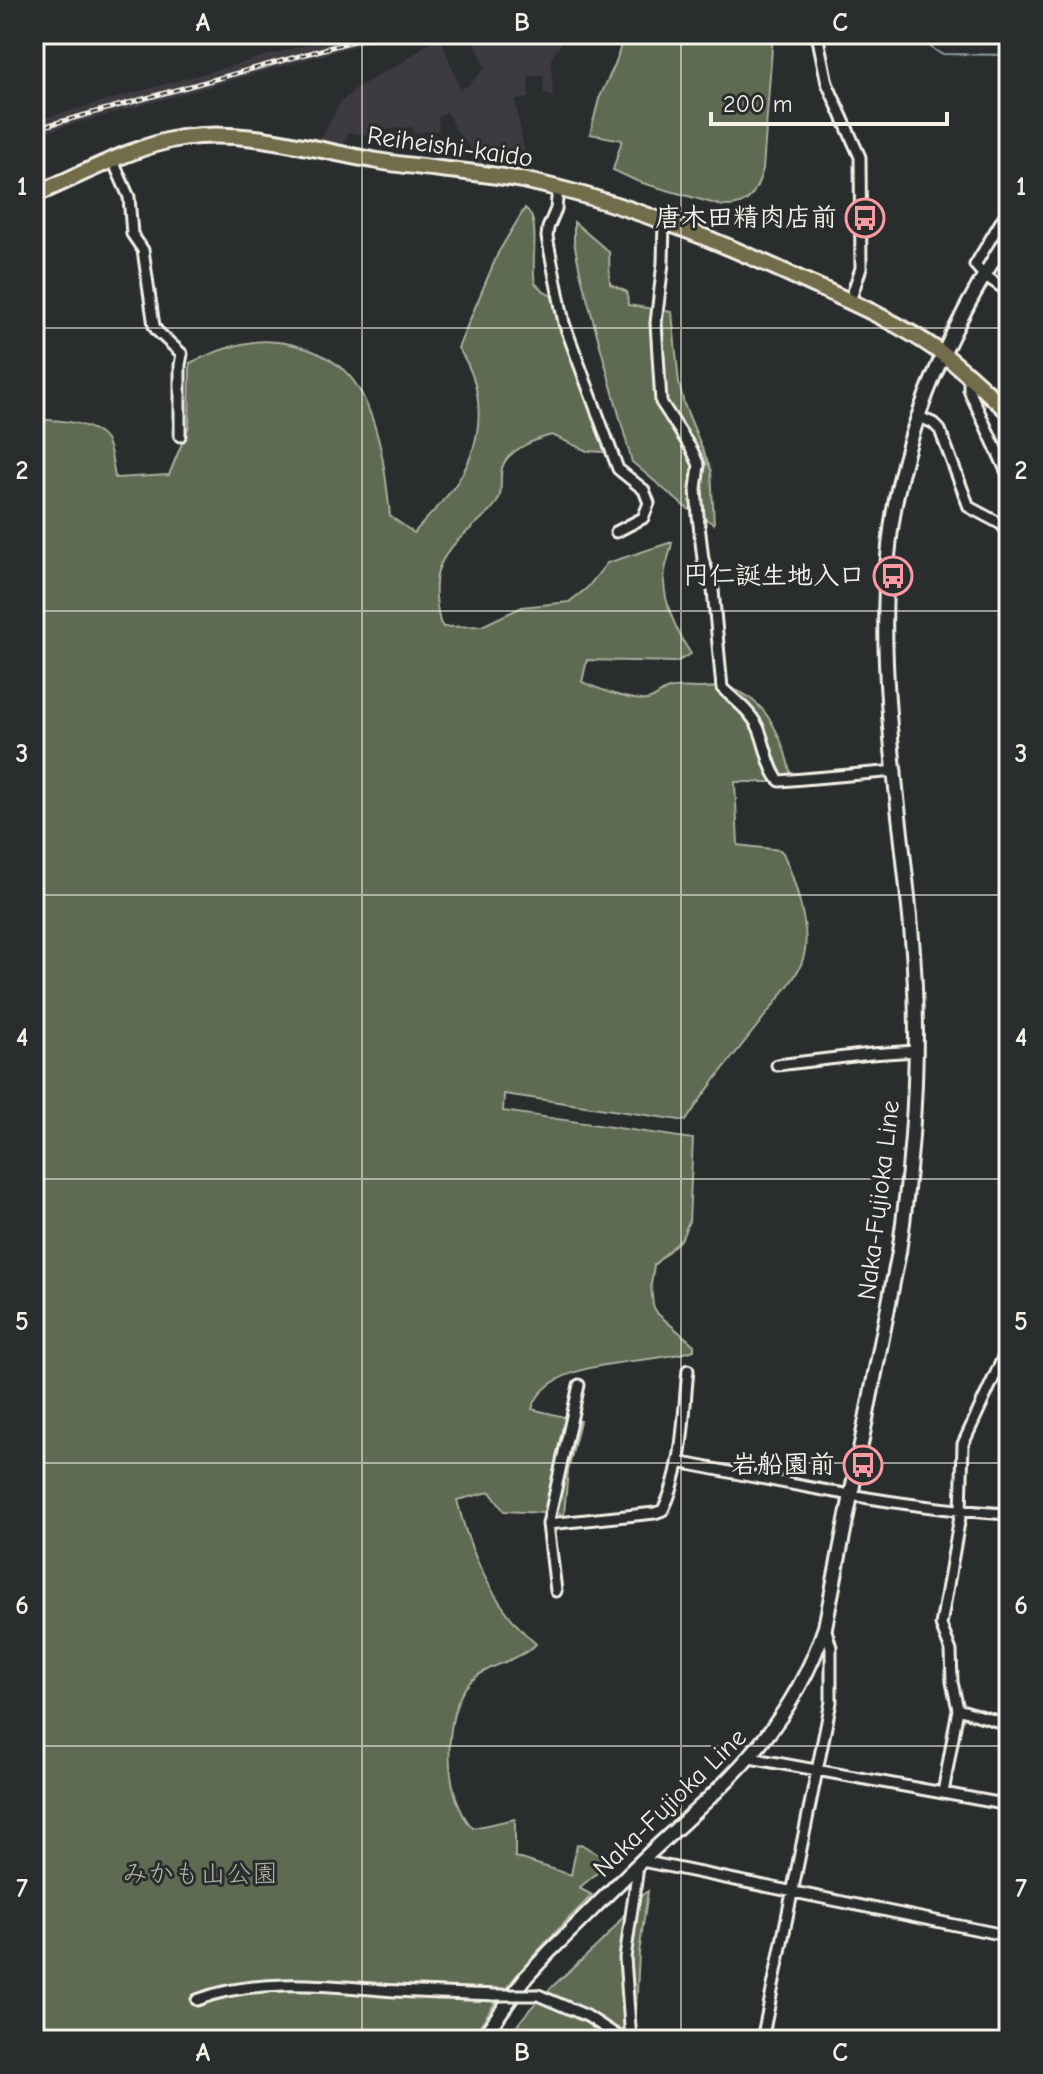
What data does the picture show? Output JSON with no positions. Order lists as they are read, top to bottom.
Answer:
{
  "streets": {
    "main road": ["Reiheishi-kaido", "Naka-Fujioka Line"]
  },
  "crossings": [
    ["Reiheishi-kaido", "Naka-Fujioka Line"]
  ],
  "parks": ["みかも山公園"],
  "places": {
    "bus stop": ["唐木田精肉店前", "円仁誕生地入口", "岩船園前"]
  },
  "scale_bar": "200 m",
  "grid": {
    "columns": ["A", "B", "C"],
    "rows": [
      "1",
      "2",
      "3",
      "4",
      "5",
      "6",
      "7"
    ]
  }
}
